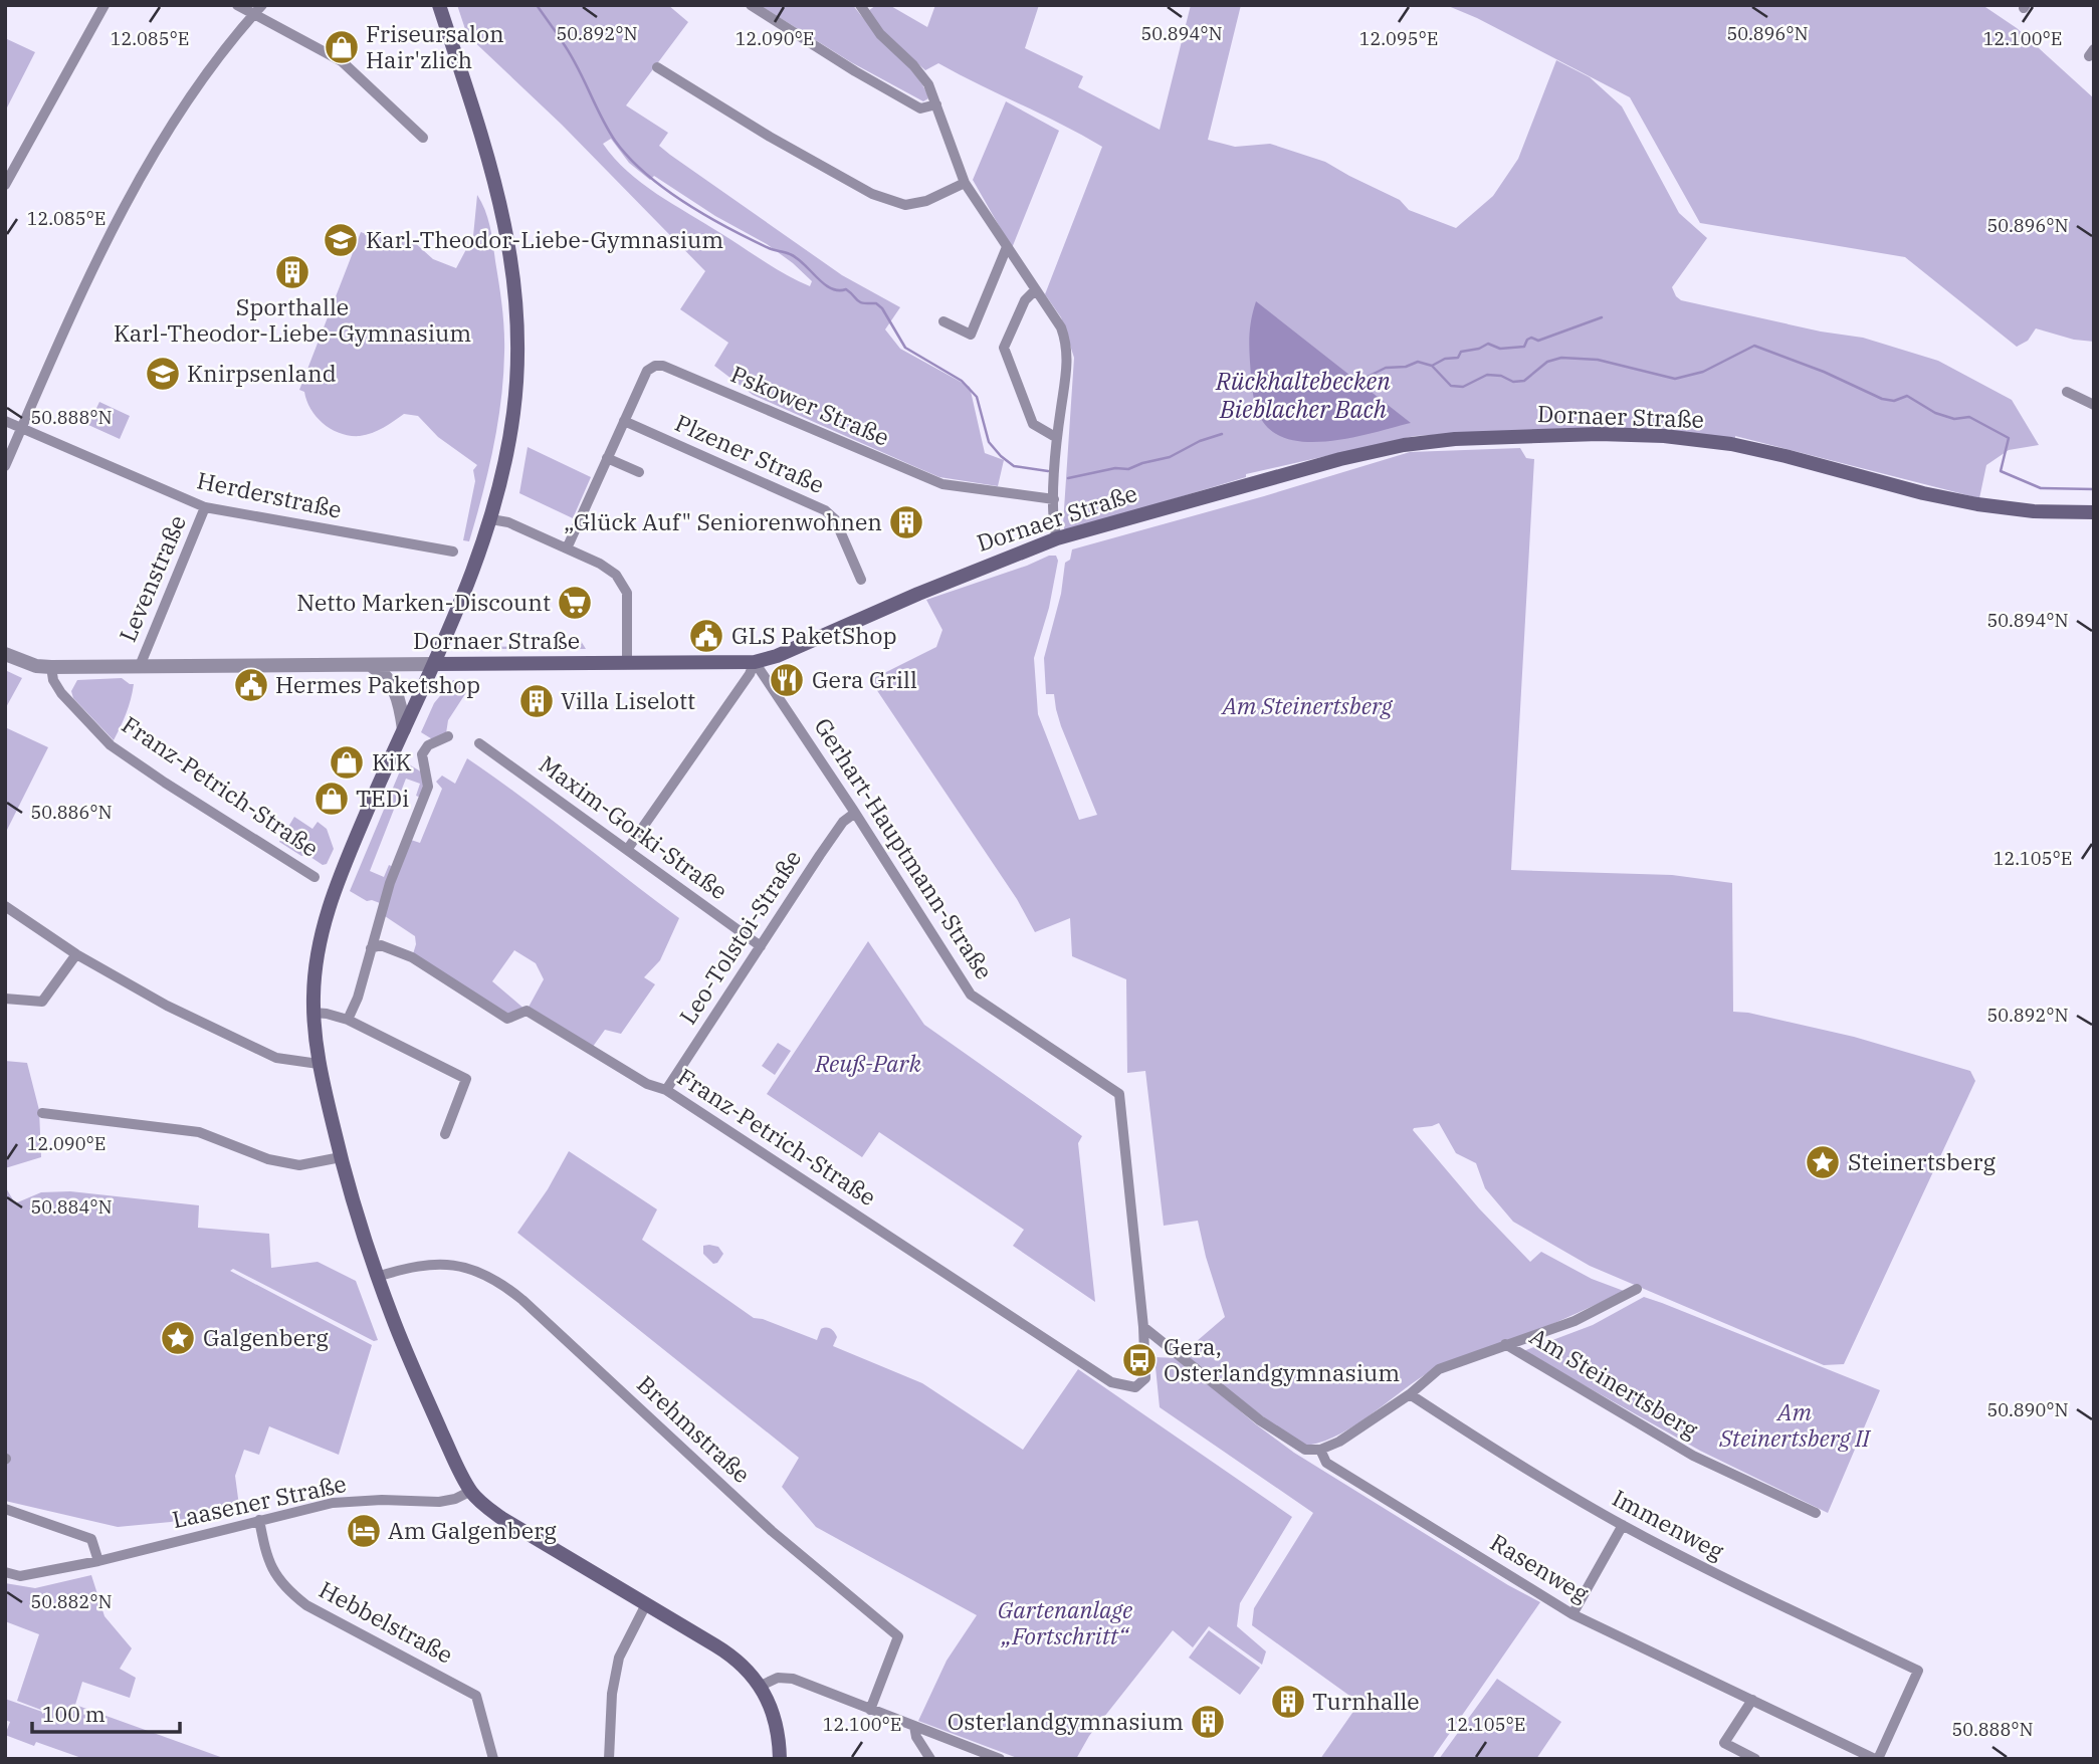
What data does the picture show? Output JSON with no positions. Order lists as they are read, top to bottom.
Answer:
{
  "streets": {
    "main road": ["Dornaer Straße"],
    "street": [
      "Pskower Straße",
      "Plzener Straße",
      "Herderstraße",
      "Levenstraße",
      "Franz-Petrich-Straße",
      "Maxim-Gorki-Straße",
      "Gerhart-Hauptmann-Straße",
      "Leo-Tolstoi-Straße",
      "Am Steinertsberg",
      "Brehmstraße",
      "Laasener Straße",
      "Immenweg",
      "Rasenweg",
      "Hebbelstraße"
    ]
  },
  "crossings": [
    ["Pskower Straße", "Plzener Straße"],
    ["Dornaer Straße", "Levenstraße"],
    ["Dornaer Straße", "Franz-Petrich-Straße"],
    ["Dornaer Straße", "Gerhart-Hauptmann-Straße"],
    ["Herderstraße", "Levenstraße"],
    ["Franz-Petrich-Straße", "Gerhart-Hauptmann-Straße"],
    ["Franz-Petrich-Straße", "Leo-Tolstoi-Straße"],
    ["Maxim-Gorki-Straße", "Leo-Tolstoi-Straße"],
    ["Gerhart-Hauptmann-Straße", "Leo-Tolstoi-Straße"],
    ["Am Steinertsberg", "Immenweg"],
    ["Am Steinertsberg", "Rasenweg"],
    ["Laasener Straße", "Hebbelstraße"],
    ["Immenweg", "Rasenweg"]
  ],
  "water": ["Rückhaltebecken Bieblacher Bach"],
  "parks": [
    "Am Steinertsberg",
    "Reuß-Park",
    "Am Steinertsberg II",
    "Gartenanlage „Fortschritt“"
  ],
  "places": {
    "shop": ["Friseursalon Hair'zlich", "KiK", "TEDi"],
    "school or university": ["Karl-Theodor-Liebe-Gymnasium", "Knirpsenland"],
    "building": [
      "Sporthalle Karl-Theodor-Liebe-Gymnasium",
      "„Glück Auf\" Seniorenwohnen",
      "Villa Liselott",
      "Turnhalle",
      "Osterlandgymnasium"
    ],
    "supermarket": ["Netto Marken-Discount"],
    "public building": ["GLS PaketShop", "Hermes Paketshop"],
    "restaurant": ["Gera Grill"],
    "place": ["Steinertsberg", "Galgenberg"],
    "bus stop": ["Gera, Osterlandgymnasium"],
    "hotel": ["Am Galgenberg"]
  },
  "scale_bar": "100 m",
  "coordinates": [
    "50.892°N",
    "50.894°N",
    "50.896°N",
    "12.090°E",
    "12.100°E",
    "12.085°E",
    "12.095°E",
    "50.888°N",
    "50.886°N",
    "12.105°E",
    "50.884°N",
    "50.890°N",
    "50.882°N"
  ]
}
